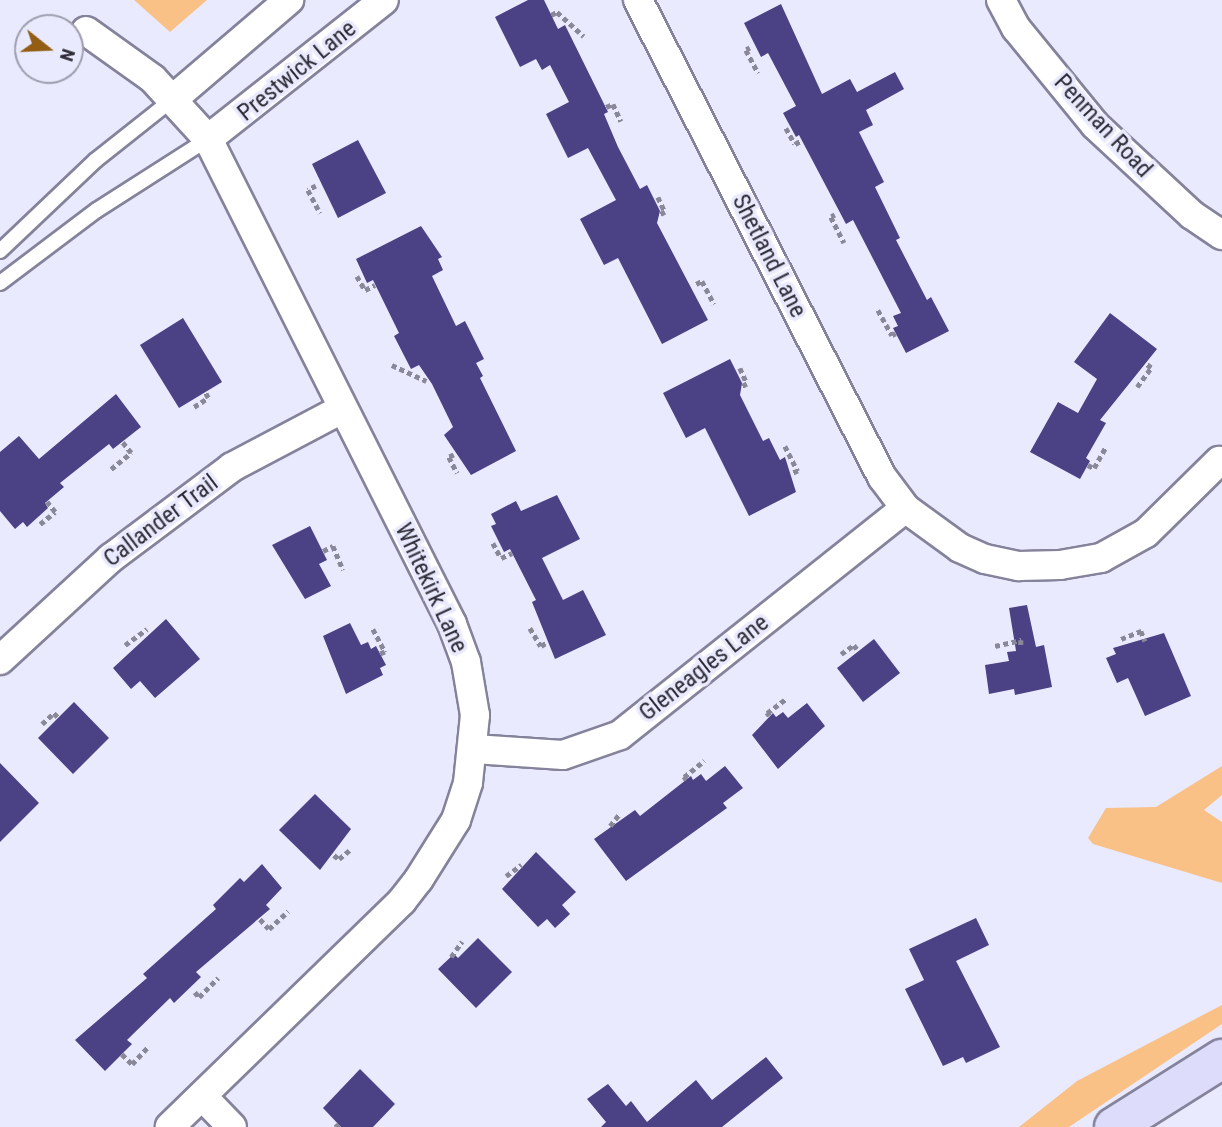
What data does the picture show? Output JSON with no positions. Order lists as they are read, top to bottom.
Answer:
{
  "streets": {
    "street": [
      "Prestwick Lane",
      "Penman Road",
      "Shetland Lane",
      "Callander Trail",
      "Whitekirk Lane",
      "Gleneagles Lane"
    ]
  },
  "crossings": [
    ["Prestwick Lane", "Whitekirk Lane"],
    ["Shetland Lane", "Gleneagles Lane"],
    ["Callander Trail", "Whitekirk Lane"],
    ["Whitekirk Lane", "Gleneagles Lane"]
  ],
  "north": "right"
}
